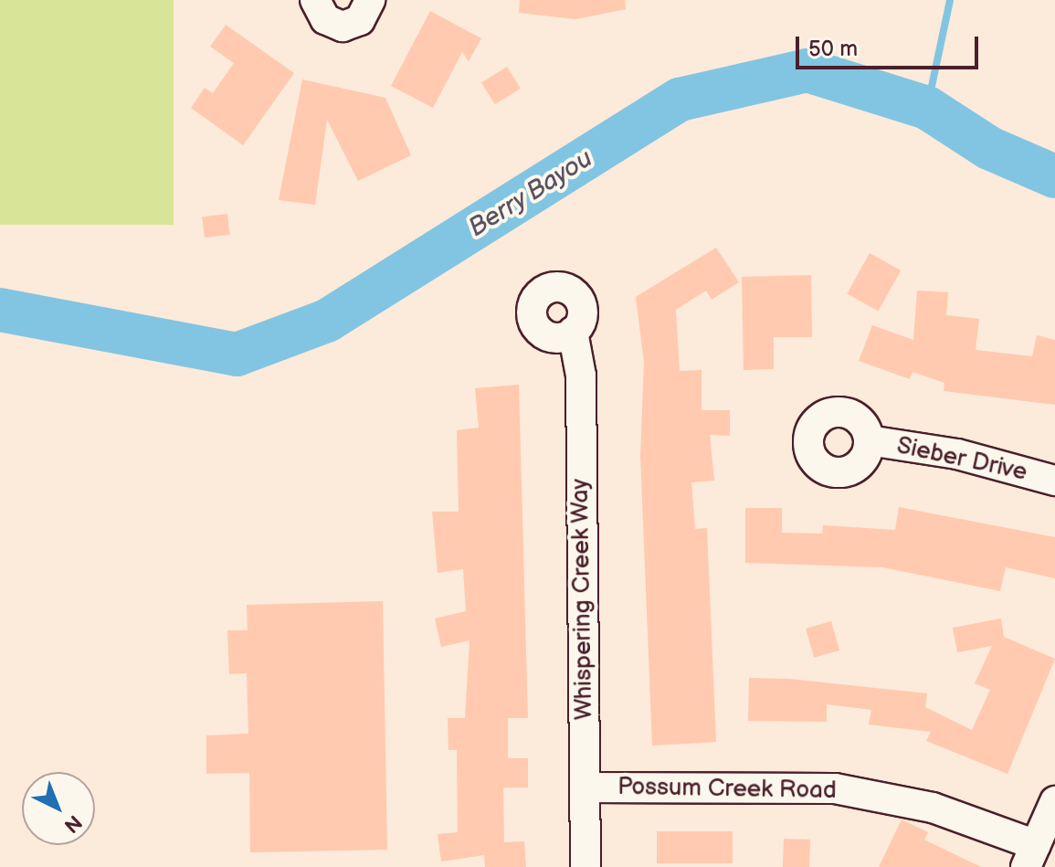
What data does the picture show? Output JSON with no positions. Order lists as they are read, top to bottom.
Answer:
{
  "streets": {
    "street": ["Sieber Drive", "Whispering Creek Way", "Possum Creek Road"]
  },
  "crossings": [
    ["Whispering Creek Way", "Possum Creek Road"]
  ],
  "water": ["Berry Bayou"],
  "scale_bar": "50 m",
  "north": "bottom right"
}
